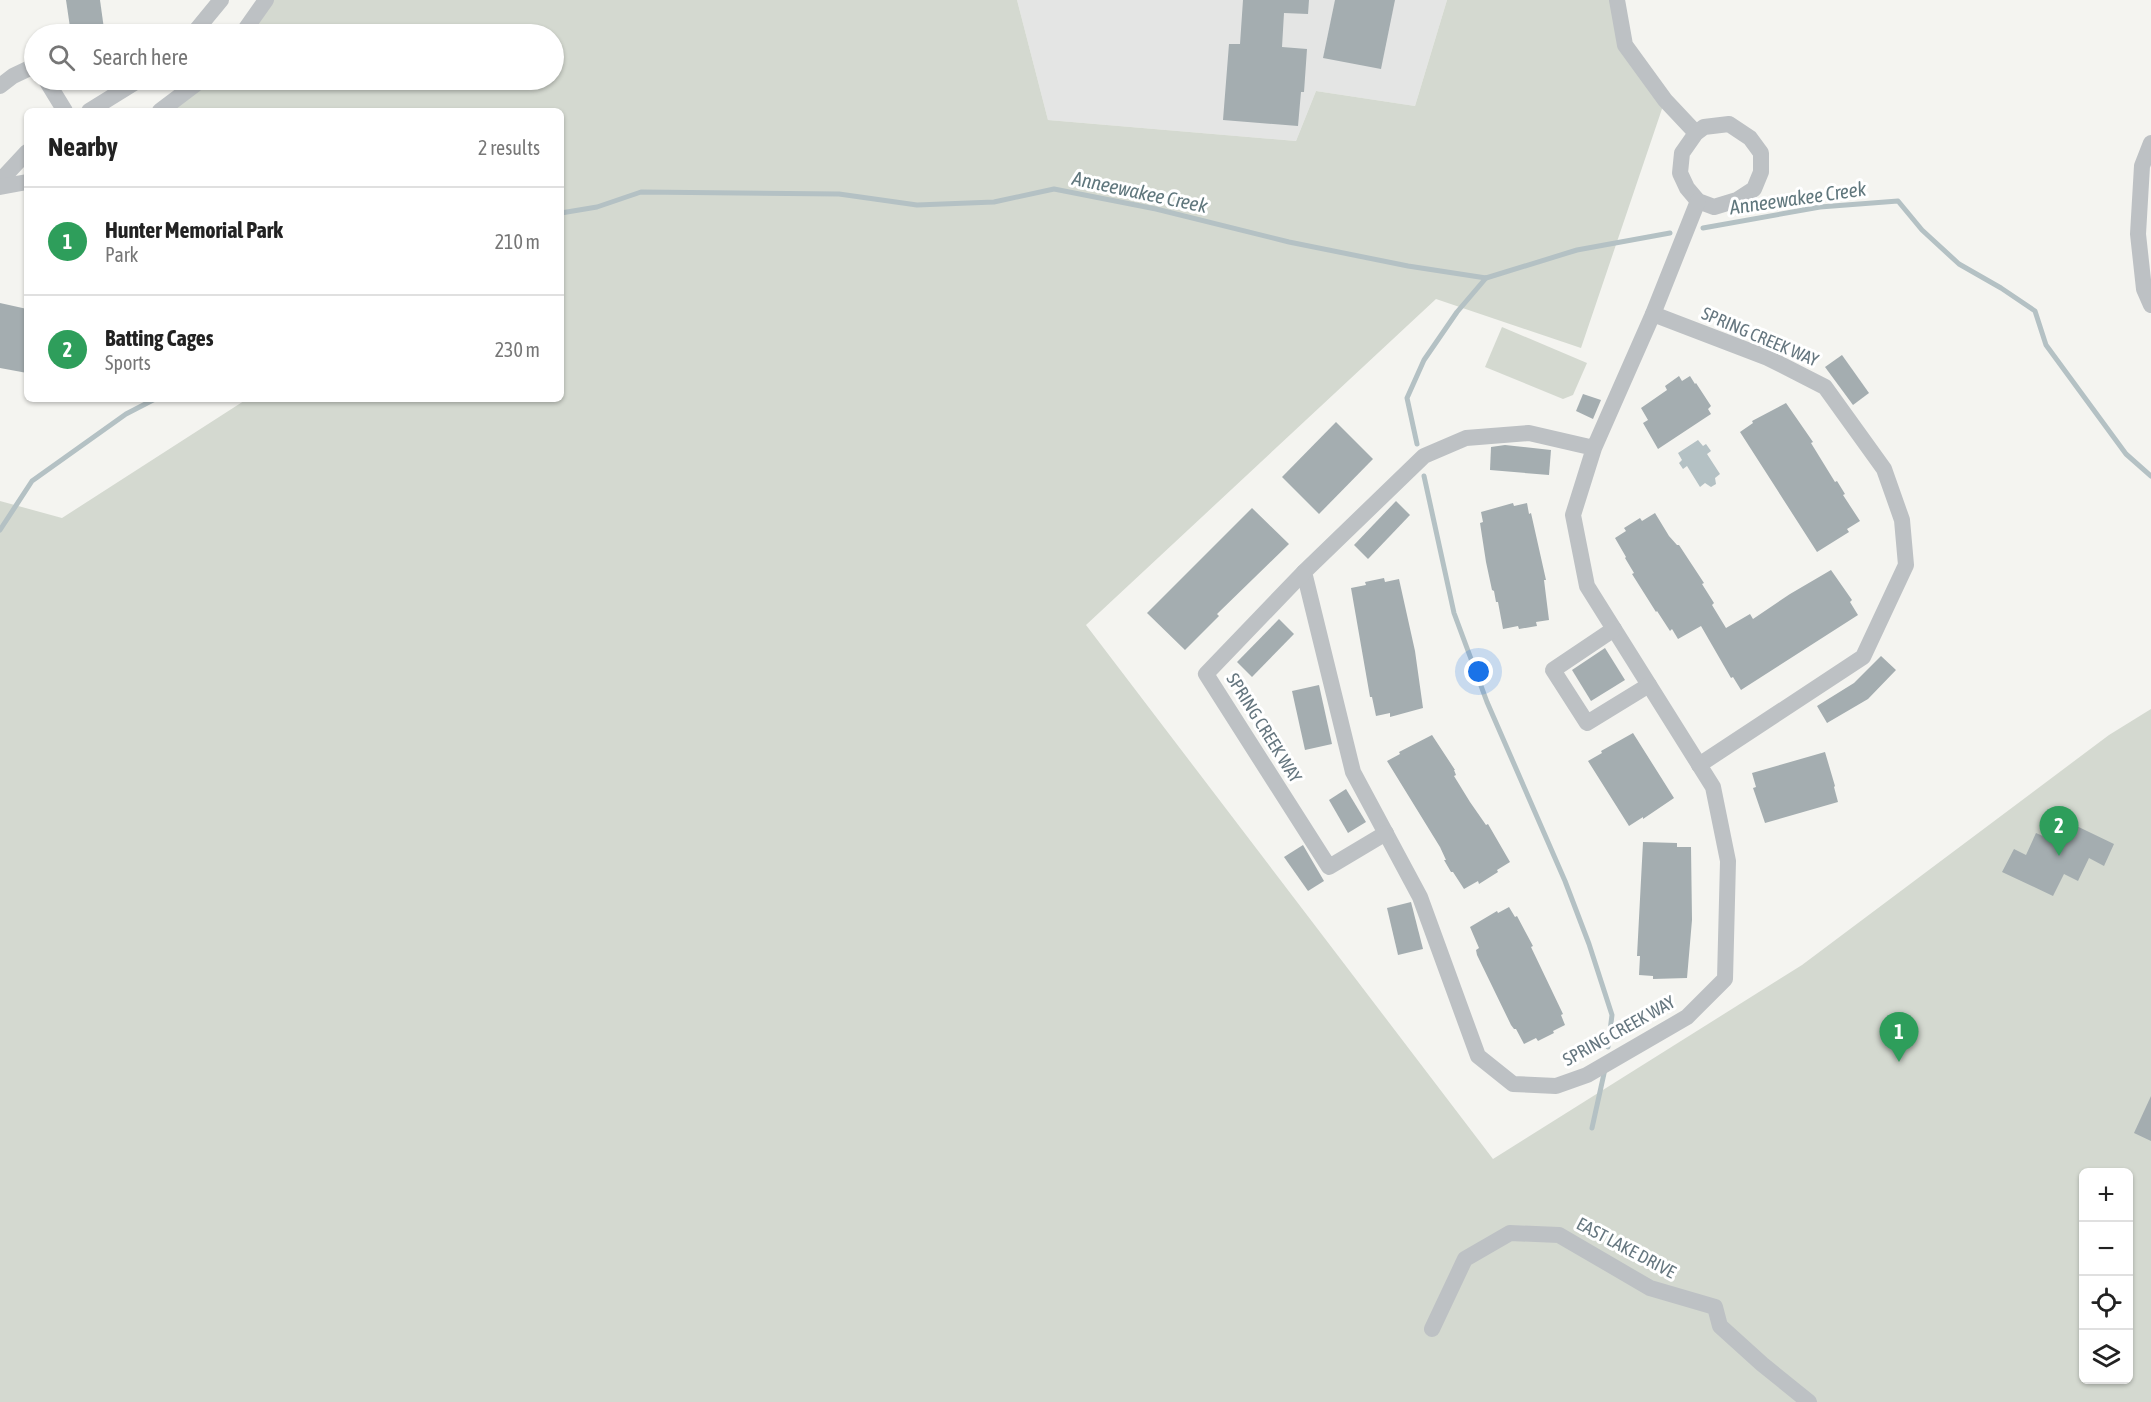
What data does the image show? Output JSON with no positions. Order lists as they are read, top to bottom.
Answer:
{
  "streets": {
    "street": ["SPRING CREEK WAY", "EAST LAKE DRIVE"]
  },
  "water": ["Anneewakee Creek"],
  "page": {
    "search": "Search here",
    "heading": ["Nearby", "2 results"],
    "list": [
      {
        "mark": "1",
        "name": "Hunter Memorial Park",
        "note": "Park",
        "value": "210 m"
      },
      {
        "mark": "2",
        "name": "Batting Cages",
        "note": "Sports",
        "value": "230 m"
      }
    ],
    "pins": ["2", "1"],
    "map_buttons": ["+", "−"]
  }
}
